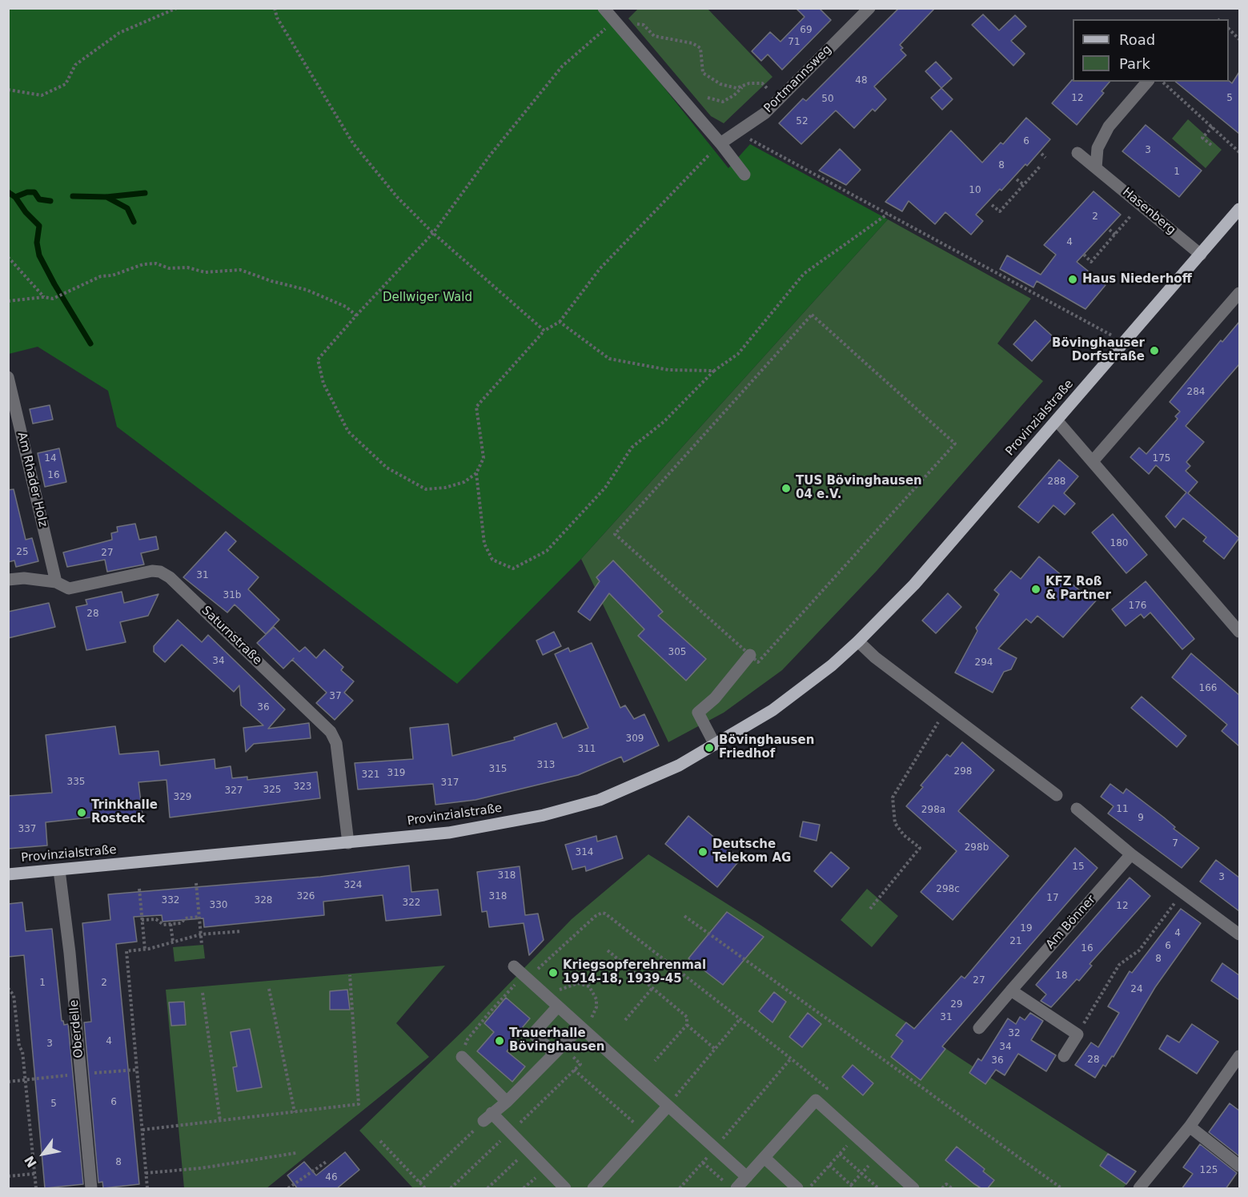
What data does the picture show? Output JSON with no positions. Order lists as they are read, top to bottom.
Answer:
{
  "streets": {
    "main road": ["Provinzialstraße"],
    "street": [
      "Portmannsweg",
      "Hasenberg",
      "Am Rhader Holz",
      "Saturnstraße",
      "Am Bönner",
      "Oberdelle"
    ]
  },
  "crossings": [
    ["Hasenberg", "Provinzialstraße"],
    ["Provinzialstraße", "Saturnstraße"],
    ["Provinzialstraße", "Oberdelle"],
    ["Am Rhader Holz", "Saturnstraße"]
  ],
  "parks": ["Dellwiger Wald"],
  "places": [
    "Haus Niederhoff",
    "Bövinghauser Dorfstraße",
    "TUS Bövinghausen 04 e.V.",
    "KFZ Roß & Partner",
    "Bövinghausen Friedhof",
    "Trinkhalle Rosteck",
    "Deutsche Telekom AG",
    "Kriegsopferehrenmal 1914-18, 1939-45",
    "Trauerhalle Bövinghausen"
  ],
  "house_numbers": [
    "69",
    "71",
    "48",
    "12",
    "5",
    "50",
    "52",
    "6",
    "3",
    "8",
    "1",
    "10",
    "2",
    "4",
    "284",
    "14",
    "175",
    "16",
    "288",
    "180",
    "25",
    "27",
    "31",
    "31b",
    "176",
    "28",
    "305",
    "34",
    "294",
    "166",
    "37",
    "36",
    "309",
    "311",
    "313",
    "315",
    "298",
    "319",
    "321",
    "335",
    "317",
    "323",
    "325",
    "327",
    "329",
    "11",
    "298a",
    "9",
    "337",
    "7",
    "298b",
    "314",
    "15",
    "318",
    "3",
    "324",
    "298c",
    "326",
    "318",
    "17",
    "332",
    "328",
    "322",
    "330",
    "12",
    "19",
    "4",
    "21",
    "6",
    "16",
    "8",
    "18",
    "27",
    "1",
    "2",
    "24",
    "29",
    "31",
    "32",
    "4",
    "3",
    "34",
    "28",
    "36",
    "6",
    "5",
    "8",
    "125",
    "46"
  ],
  "legend": ["Road", "Park"],
  "north": "bottom left"
}
